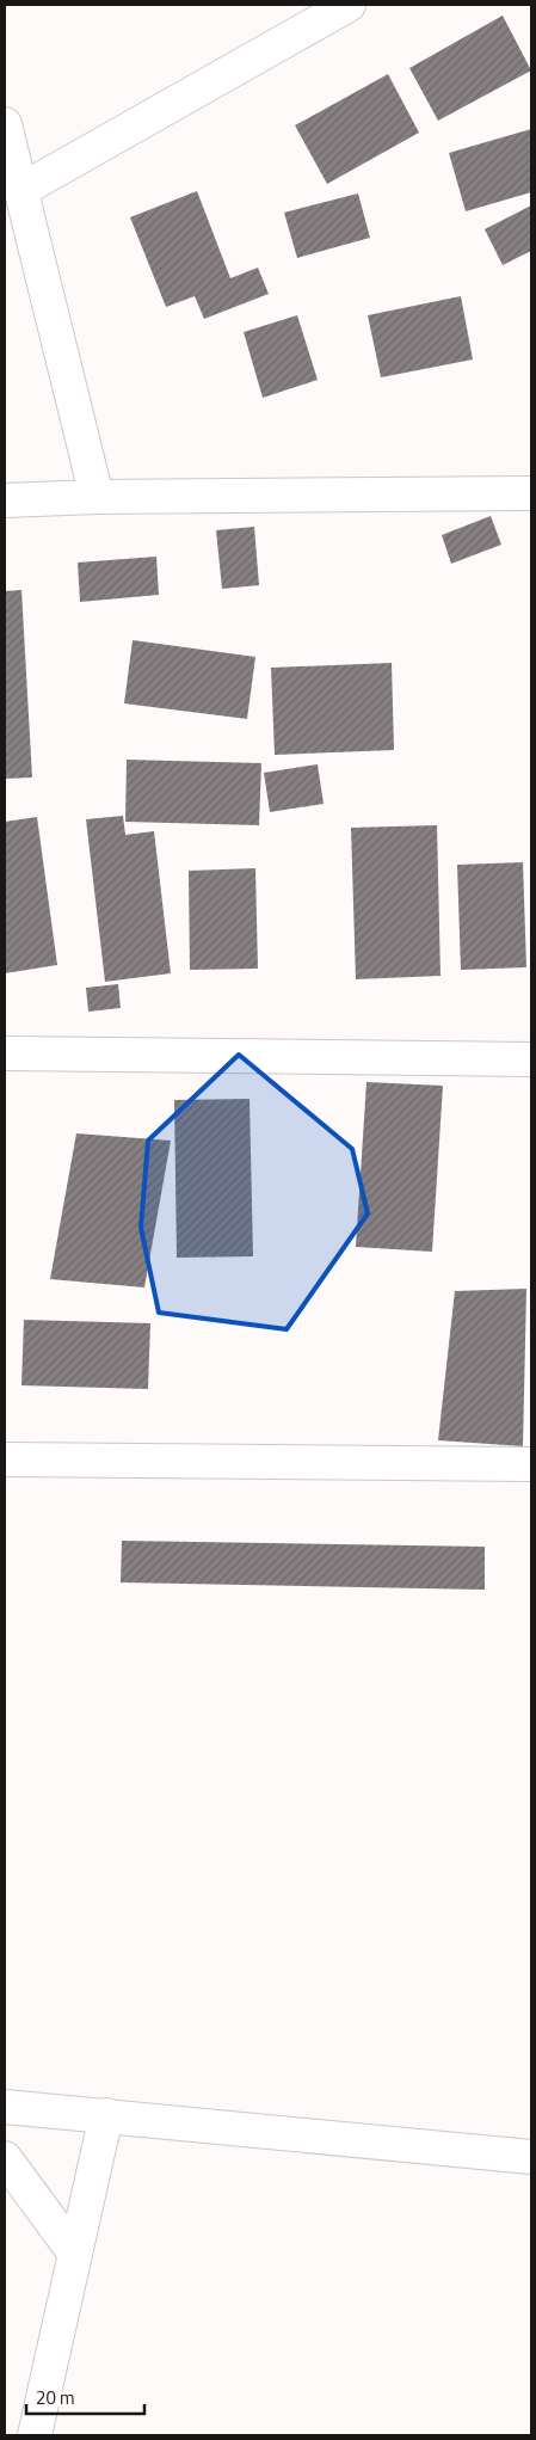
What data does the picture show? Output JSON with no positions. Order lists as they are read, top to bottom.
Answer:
{
  "scale_bar": "20 m"
}
